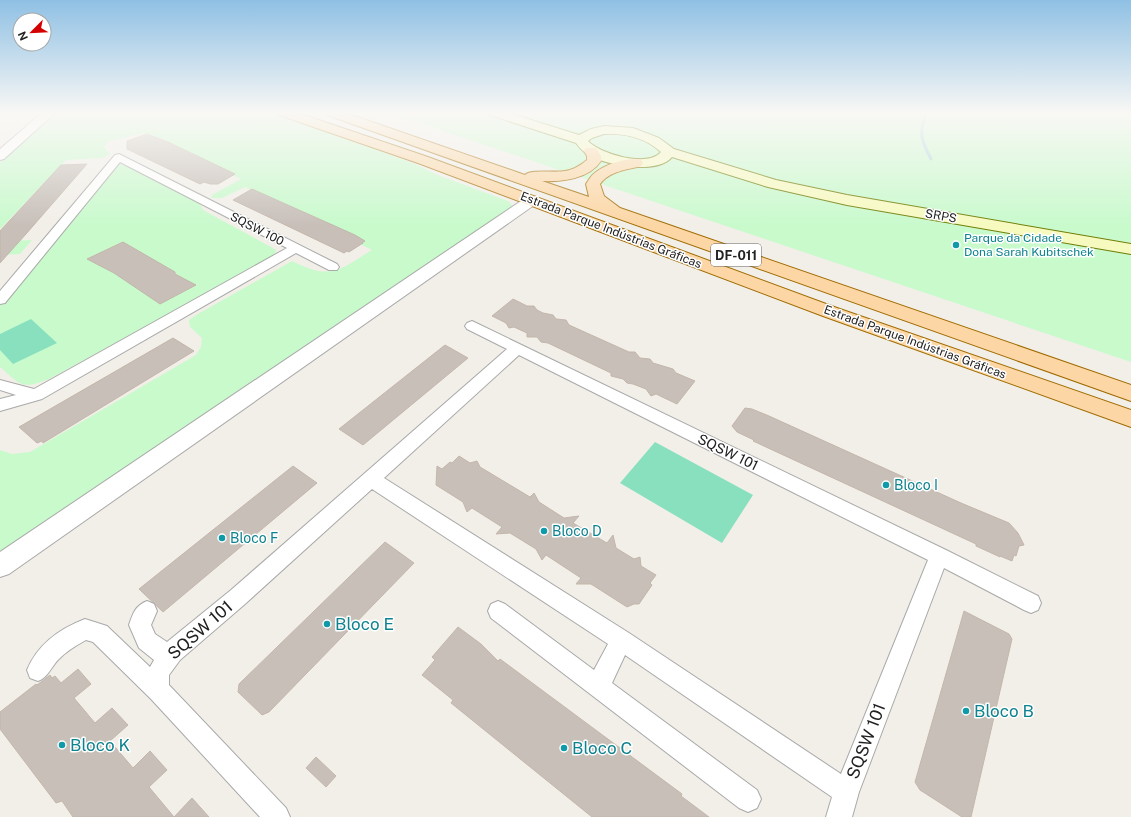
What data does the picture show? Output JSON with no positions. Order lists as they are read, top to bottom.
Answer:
{
  "streets": {
    "main road": ["SRPS", "Estrada Parque Indústrias Gráficas", "DF-011"],
    "street": ["SQSW 100", "SQSW 101"]
  },
  "places": [
    "Parque da Cidade Dona Sarah Kubitschek",
    "Bloco I",
    "Bloco D",
    "Bloco F",
    "Bloco E",
    "Bloco B",
    "Bloco K",
    "Bloco C"
  ],
  "north": "bottom left"
}
